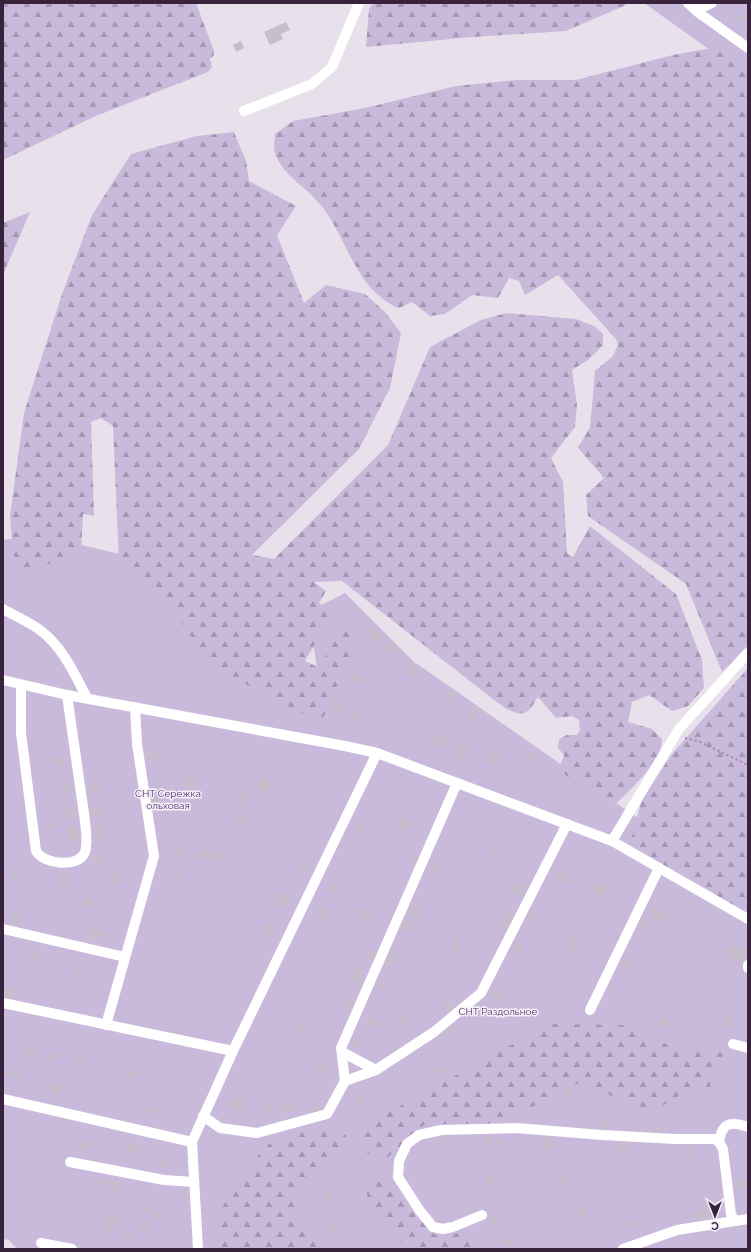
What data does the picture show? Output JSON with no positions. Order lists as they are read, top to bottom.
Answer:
{
  "parks": ["СНТ Сережка ольховая", "СНТ Раздольное"],
  "north": "bottom"
}
